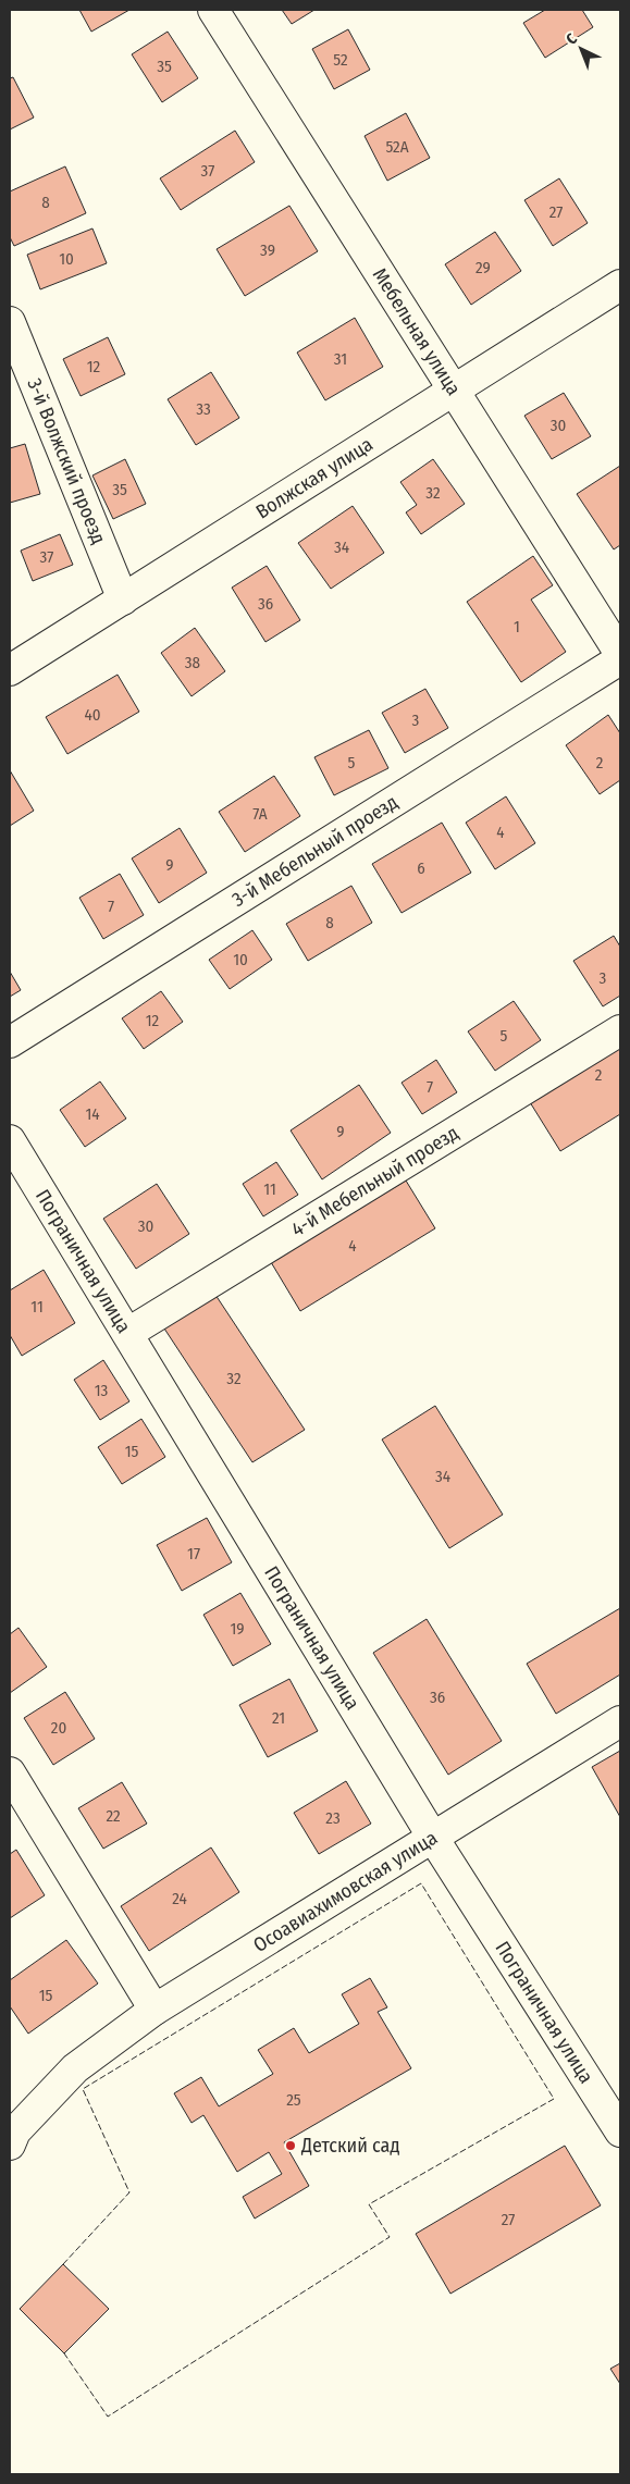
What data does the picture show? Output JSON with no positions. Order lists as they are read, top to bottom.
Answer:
{
  "streets": {
    "street": [
      "Мебельная улица",
      "3-й Волжский проезд",
      "Волжская улица",
      "3-й Мебельный проезд",
      "4-й Мебельный проезд",
      "Пограничная улица",
      "Осоавиахимовская улица"
    ]
  },
  "crossings": [
    ["Мебельная улица", "Волжская улица"],
    ["3-й Волжский проезд", "Волжская улица"],
    ["4-й Мебельный проезд", "Пограничная улица"],
    ["Пограничная улица", "Осоавиахимовская улица"]
  ],
  "places": ["Детский сад"],
  "house_numbers": [
    "52",
    "35",
    "52А",
    "37",
    "8",
    "27",
    "39",
    "10",
    "29",
    "31",
    "12",
    "33",
    "30",
    "35",
    "32",
    "34",
    "37",
    "36",
    "1",
    "38",
    "40",
    "3",
    "5",
    "2",
    "7А",
    "4",
    "9",
    "6",
    "7",
    "8",
    "10",
    "3",
    "12",
    "5",
    "2",
    "7",
    "14",
    "9",
    "11",
    "30",
    "4",
    "11",
    "32",
    "13",
    "15",
    "34",
    "17",
    "19",
    "36",
    "21",
    "20",
    "22",
    "23",
    "24",
    "15",
    "25",
    "27"
  ],
  "north": "top left"
}
